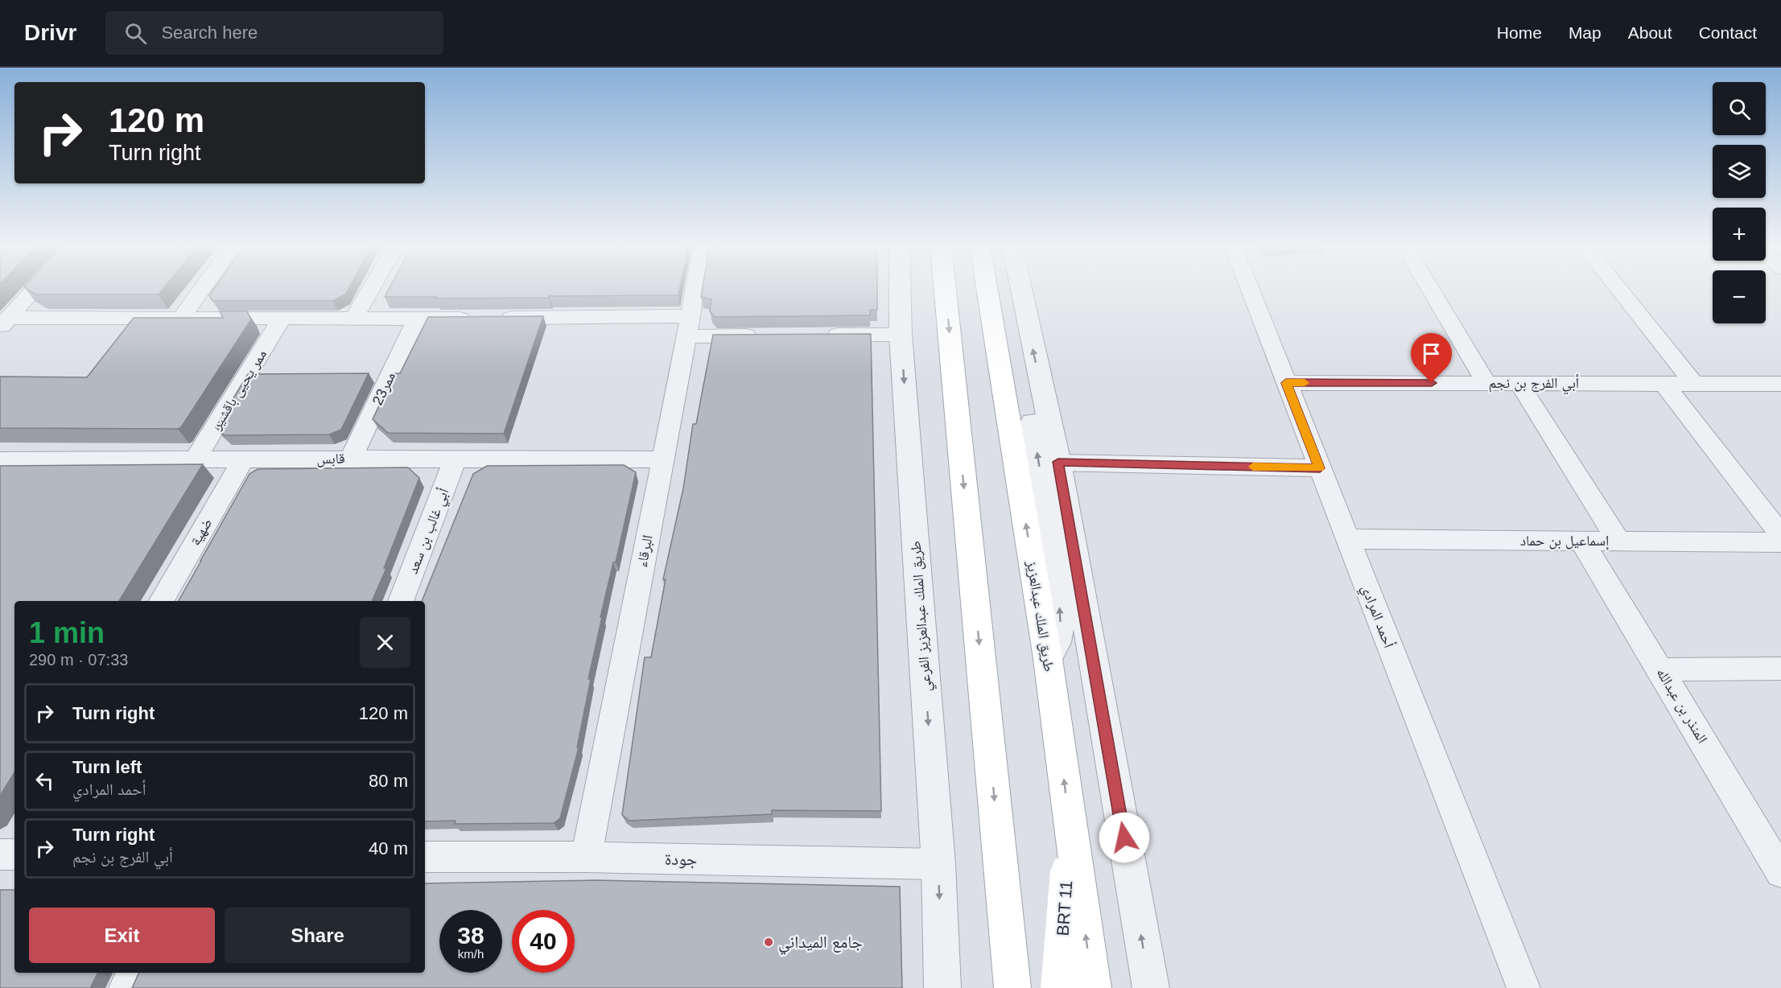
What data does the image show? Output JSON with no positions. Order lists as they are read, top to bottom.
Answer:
{
  "streets": {
    "main road": ["طريق الملك عبدالعزيز", "BRT 11"],
    "street": [
      "أبي الفرج بن نجم",
      "ممر23",
      "ممر يحيى باقشير",
      "قابس",
      "أبي غالب بن سعد",
      "ضهية",
      "إسماعيل بن حماد",
      "البرقاء",
      "طريق الملك عبدالعزيز الفرعي",
      "أحمد المرادي",
      "المنذر بن عبدالله",
      "جودة"
    ]
  },
  "crossings": [
    ["أبي الفرج بن نجم", "أحمد المرادي"],
    ["ممر23", "قابس"],
    ["ممر يحيى باقشير", "قابس"],
    ["قابس", "أبي غالب بن سعد"],
    ["قابس", "ضهية"],
    ["قابس", "البرقاء"],
    ["إسماعيل بن حماد", "أحمد المرادي"],
    ["إسماعيل بن حماد", "المنذر بن عبدالله"],
    ["البرقاء", "جودة"],
    ["طريق الملك عبدالعزيز الفرعي", "جودة"],
    ["طريق الملك عبدالعزيز", "BRT 11"]
  ],
  "places": ["جامع الميداني"],
  "page": {
    "header": "Drivr",
    "search": "Search here",
    "nav": [
      "Home",
      "Map",
      "About",
      "Contact"
    ],
    "map_buttons": ["+", "−"],
    "turn": ["120 m", "Turn right"],
    "heading": ["1 min", "290 m · 07:33"],
    "list": [
      {
        "name": "Turn right",
        "value": "120 m"
      },
      {
        "name": "Turn left",
        "note": "أحمد المرادي",
        "value": "80 m"
      },
      {
        "name": "Turn right",
        "note": "أبي الفرج بن نجم",
        "value": "40 m"
      }
    ],
    "buttons": ["Exit", "Share"],
    "speed": "38 km/h",
    "limit": "40"
  }
}
